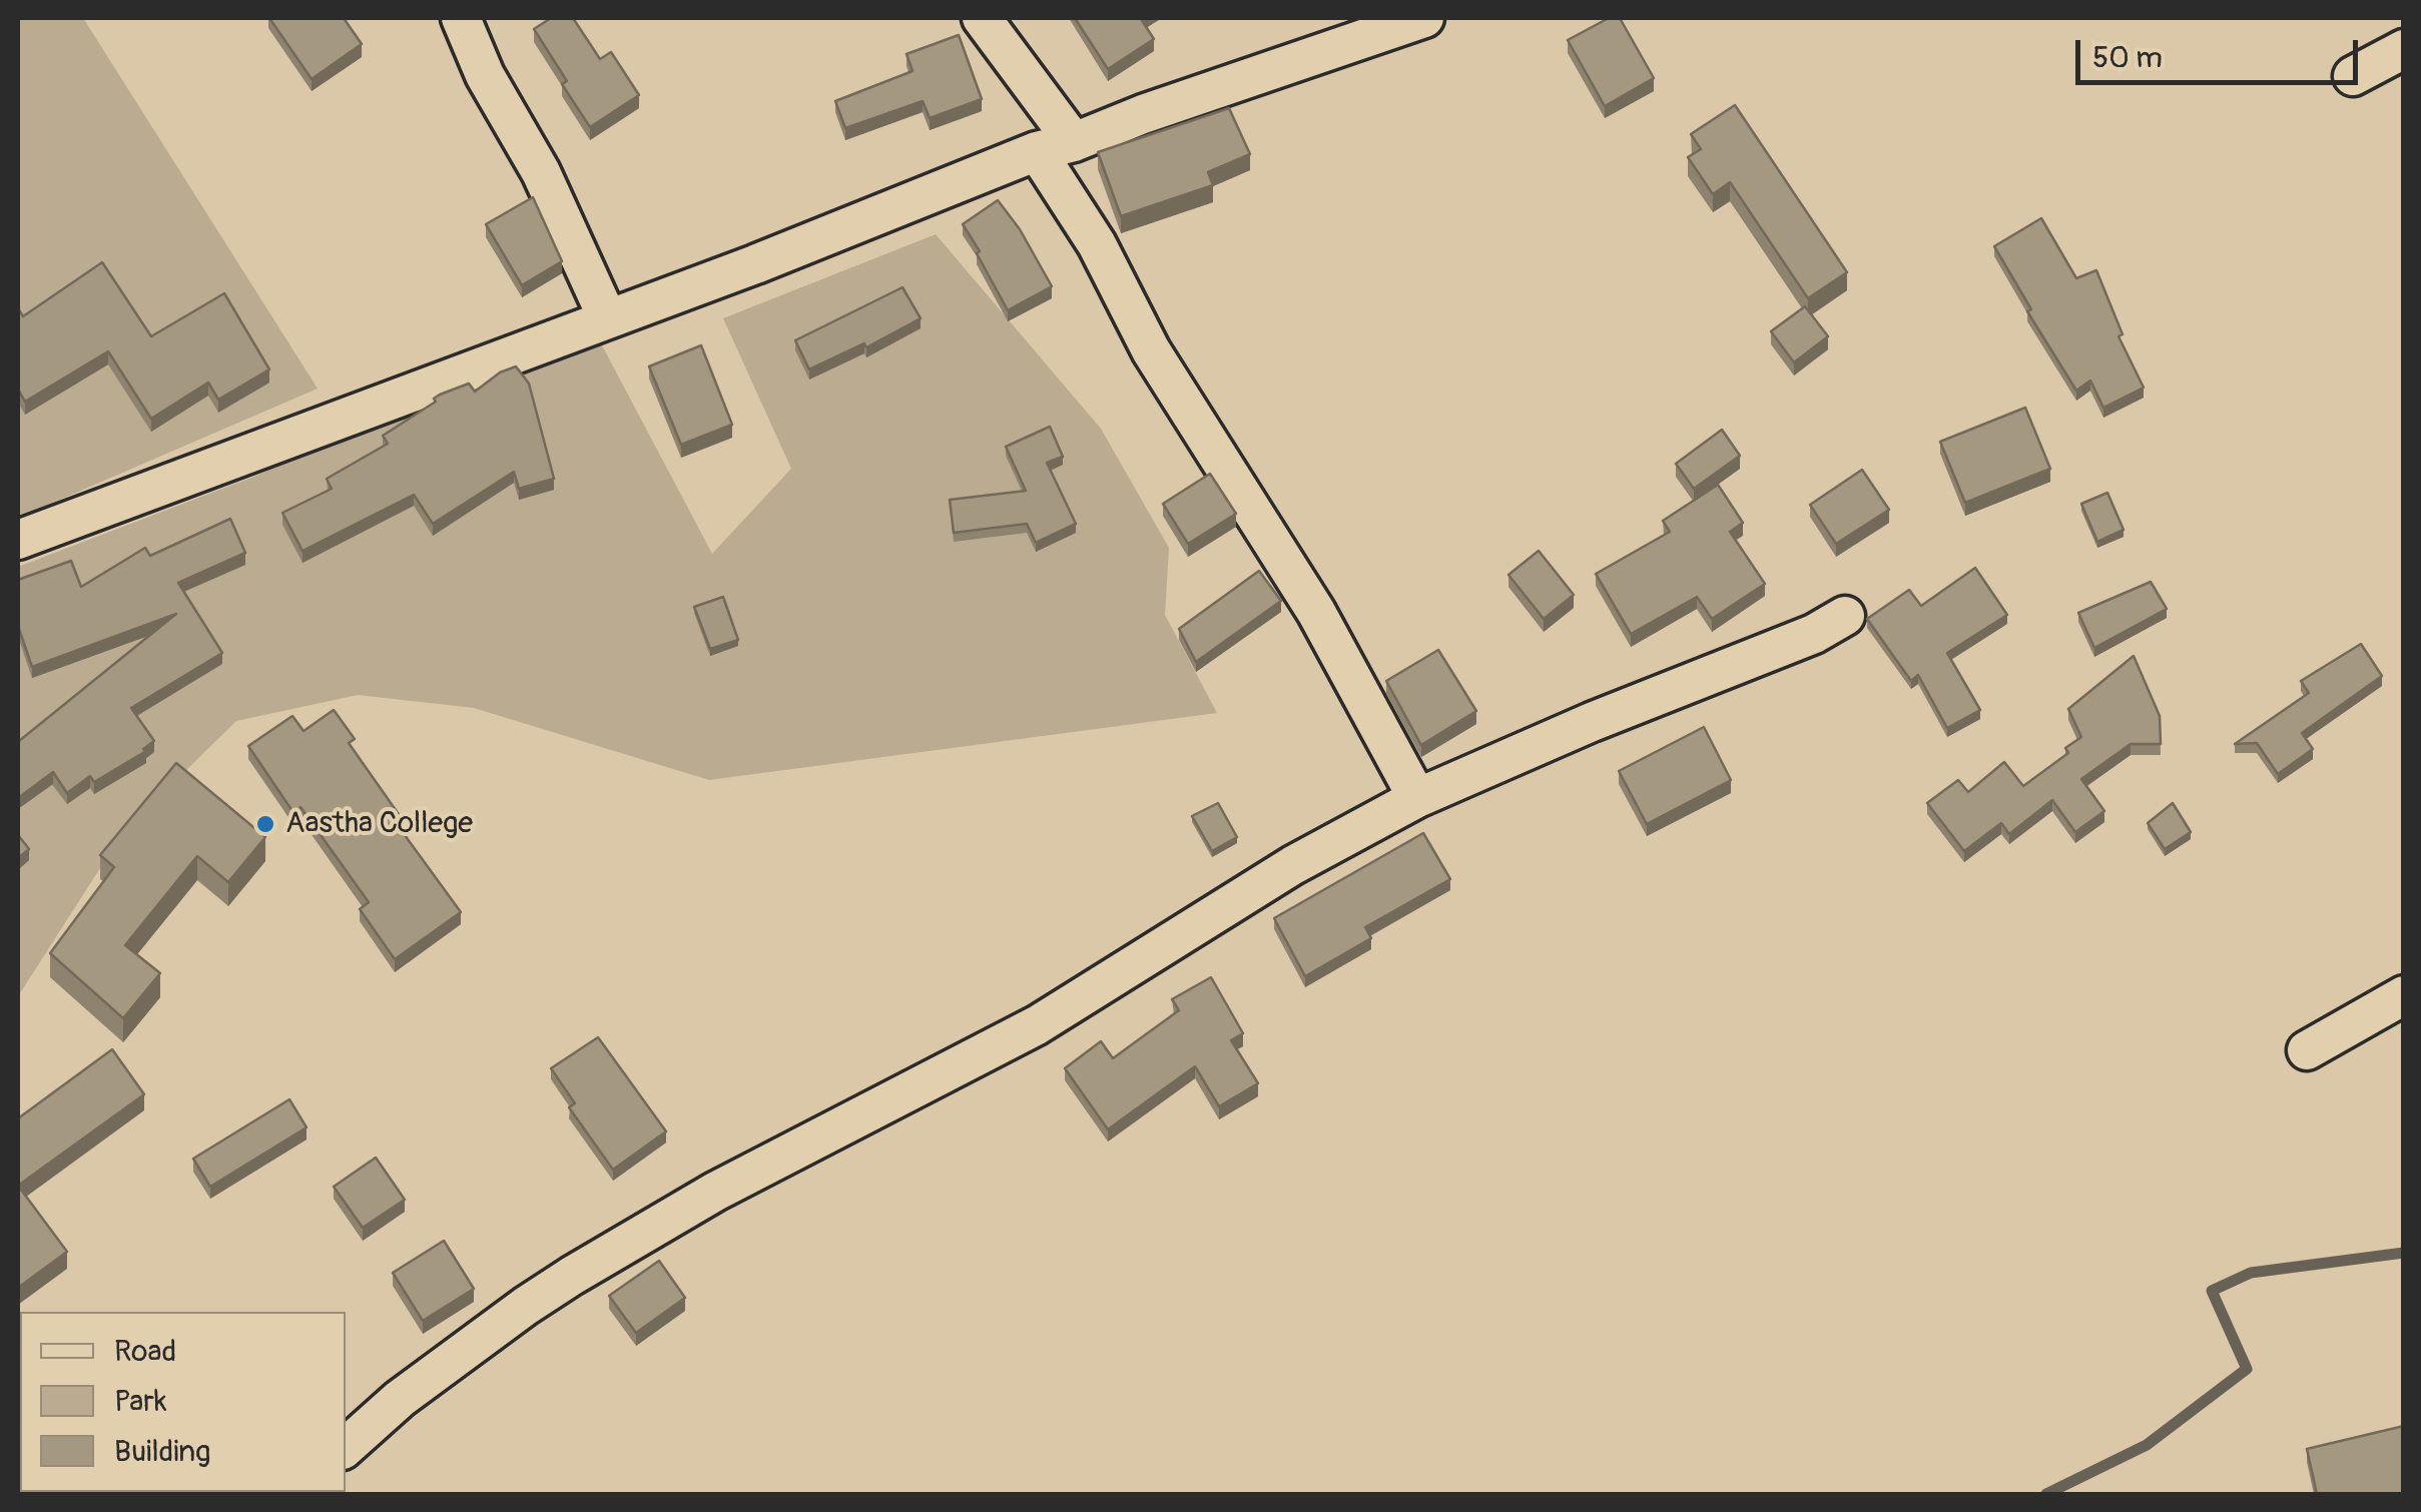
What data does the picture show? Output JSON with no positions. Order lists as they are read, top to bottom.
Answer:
{
  "places": ["Aastha College"],
  "legend": ["Road", "Park", "Building"],
  "scale_bar": "50 m"
}
